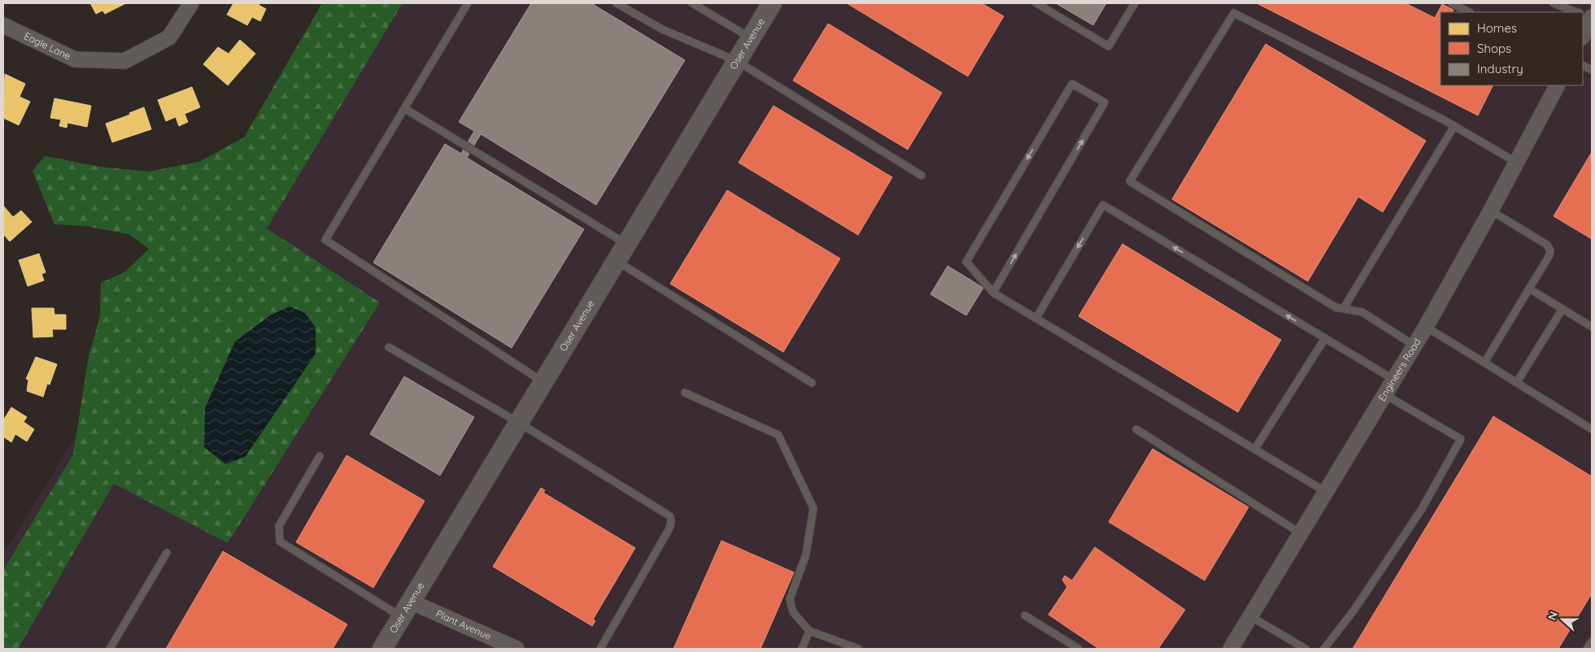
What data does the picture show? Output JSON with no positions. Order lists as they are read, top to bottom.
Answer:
{
  "streets": {
    "street": [
      "Oser Avenue",
      "Eagle Lane",
      "Engineers Road",
      "Plant Avenue"
    ]
  },
  "crossings": [
    ["Oser Avenue", "Plant Avenue"]
  ],
  "legend": ["Homes", "Shops", "Industry"],
  "north": "left"
}
